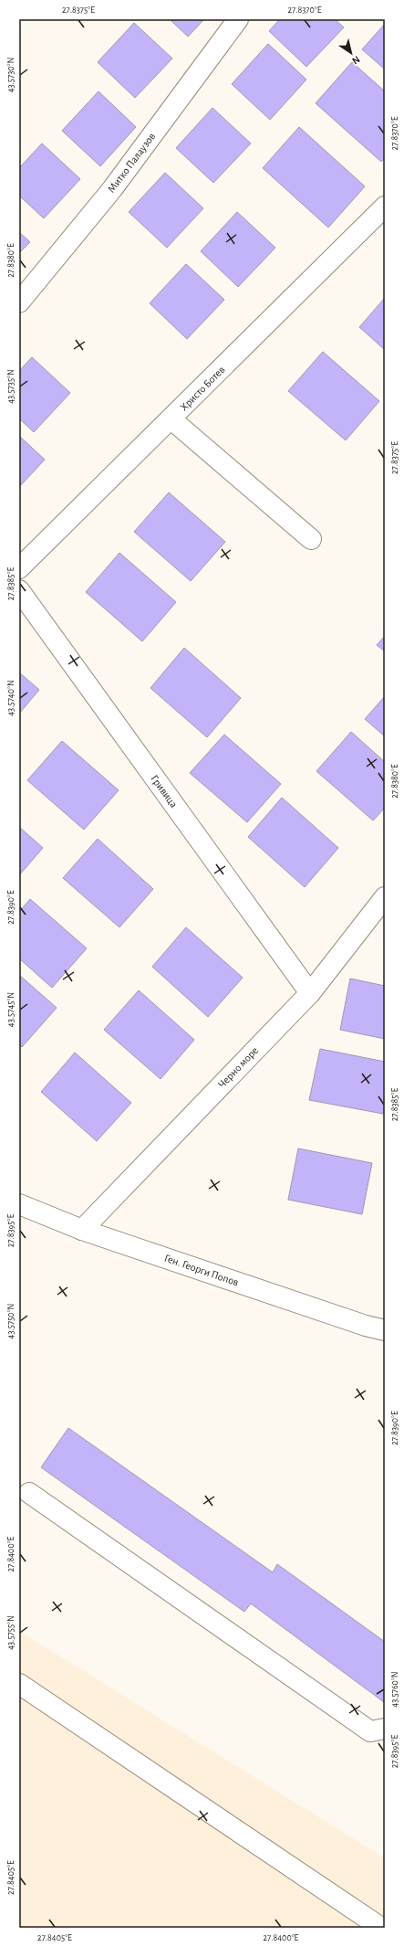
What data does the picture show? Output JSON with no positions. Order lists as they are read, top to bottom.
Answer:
{
  "streets": {
    "street": [
      "Митко Палаузов",
      "Христо Ботев",
      "Гривица",
      "Черно море",
      "Ген. Георги Попов"
    ]
  },
  "crossings": [
    ["Гривица", "Черно море"],
    ["Черно море", "Ген. Георги Попов"]
  ],
  "north": "bottom right",
  "coordinates": [
    "27.8375°E",
    "27.8370°E",
    "43.5730°N",
    "27.8380°E",
    "43.5735°N",
    "27.8385°E",
    "43.5740°N",
    "27.8390°E",
    "43.5745°N",
    "27.8395°E",
    "43.5750°N",
    "27.8400°E",
    "43.5755°N",
    "43.5760°N",
    "27.8405°E"
  ]
}
